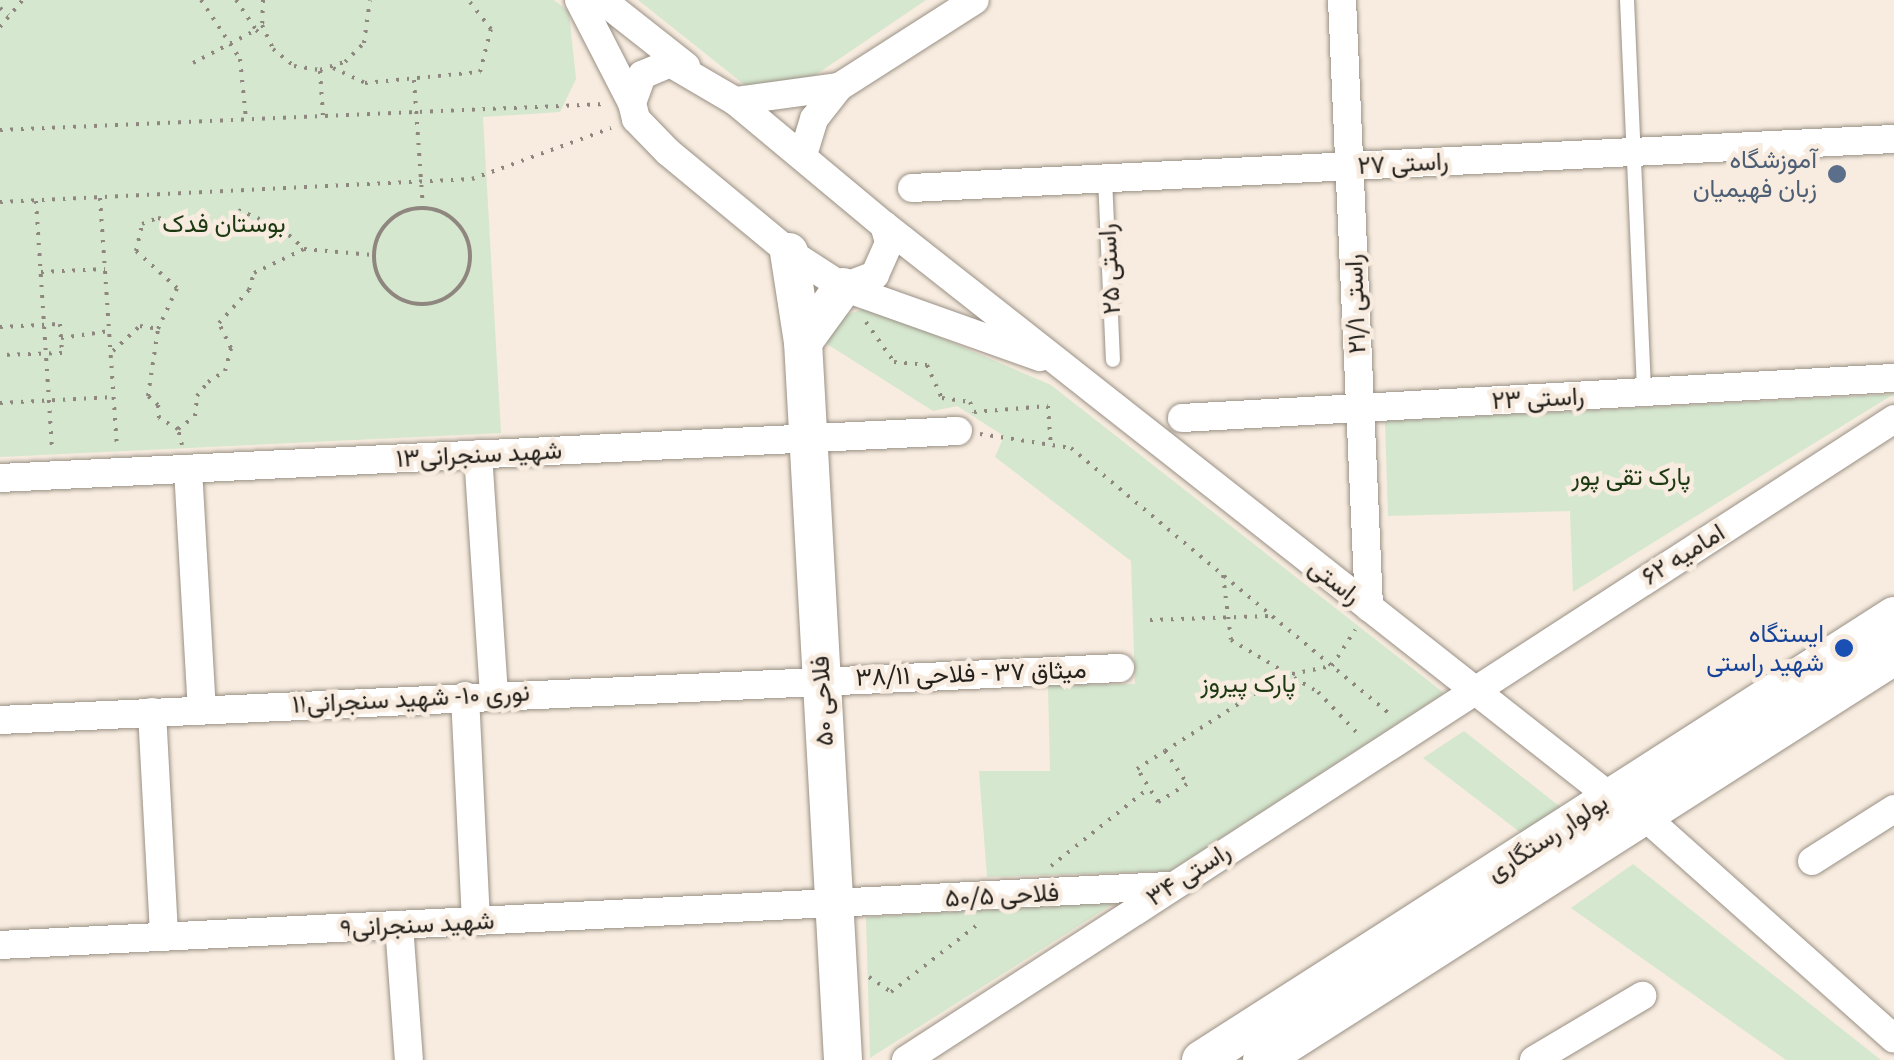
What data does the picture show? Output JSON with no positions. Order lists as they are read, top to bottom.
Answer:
{
  "streets": {
    "street": [
      "راستی ۲۷",
      "راستی ۲۱/۱",
      "راستی ۲۳",
      "شهید سنجرانی۱۳",
      "امامیه ۶۲",
      "راستی",
      "میثاق ۳۷ - فلاحی ۳۸/۱۱",
      "نوری ۱۰- شهید سنجرانی۱۱",
      "فلاحی ۵۰",
      "بولوار رستگاری",
      "راستی ۳۴",
      "فلاحی ۵۰/۵",
      "شهید سنجرانی۹"
    ],
    "lane": ["راستی ۲۵"]
  },
  "crossings": [
    ["راستی ۲۷", "راستی ۲۵"],
    ["راستی ۲۷", "راستی ۲۱/۱"],
    ["راستی ۲۱/۱", "راستی ۲۳"],
    ["راستی ۲۱/۱", "راستی"],
    ["شهید سنجرانی۱۳", "فلاحی ۵۰"],
    ["امامیه ۶۲", "راستی"],
    ["امامیه ۶۲", "راستی ۳۴"],
    ["راستی", "فلاحی ۵۰"],
    ["راستی", "بولوار رستگاری"],
    ["راستی", "راستی ۳۴"],
    ["میثاق ۳۷ - فلاحی ۳۸/۱۱", "نوری ۱۰- شهید سنجرانی۱۱"],
    ["میثاق ۳۷ - فلاحی ۳۸/۱۱", "فلاحی ۵۰"],
    ["نوری ۱۰- شهید سنجرانی۱۱", "فلاحی ۵۰"],
    ["فلاحی ۵۰", "فلاحی ۵۰/۵"],
    ["فلاحی ۵۰", "شهید سنجرانی۹"],
    ["راستی ۳۴", "فلاحی ۵۰/۵"],
    ["فلاحی ۵۰/۵", "شهید سنجرانی۹"]
  ],
  "parks": ["بوستان فدک", "پارک تقی پور", "پارک پیروز"],
  "places": ["آموزشگاه زبان فهیمیان", "ایستگاه شهید راستی"]
}
